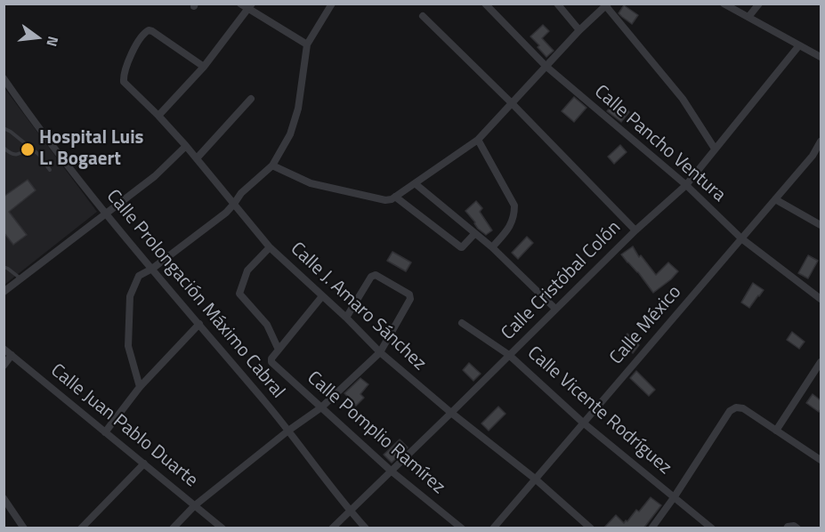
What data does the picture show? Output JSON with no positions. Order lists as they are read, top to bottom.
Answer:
{
  "streets": {
    "street": [
      "Calle Pancho Ventura",
      "Calle Cristóbal Colón",
      "Calle Prolongación Máximo Cabral",
      "Calle J. Amaro Sánchez",
      "Calle México",
      "Calle Vicente Rodríguez",
      "Calle Juan Pablo Duarte",
      "Calle Pomplio Ramírez"
    ]
  },
  "crossings": [
    ["Calle Pancho Ventura", "Calle Cristóbal Colón"],
    ["Calle Pancho Ventura", "Calle México"],
    ["Calle Cristóbal Colón", "Calle Prolongación Máximo Cabral"],
    ["Calle Cristóbal Colón", "Calle J. Amaro Sánchez"],
    ["Calle Cristóbal Colón", "Calle Vicente Rodríguez"],
    ["Calle Cristóbal Colón", "Calle Pomplio Ramírez"],
    ["Calle J. Amaro Sánchez", "Calle México"],
    ["Calle México", "Calle Vicente Rodríguez"]
  ],
  "places": ["Hospital Luis L. Bogaert"],
  "north": "right"
}
